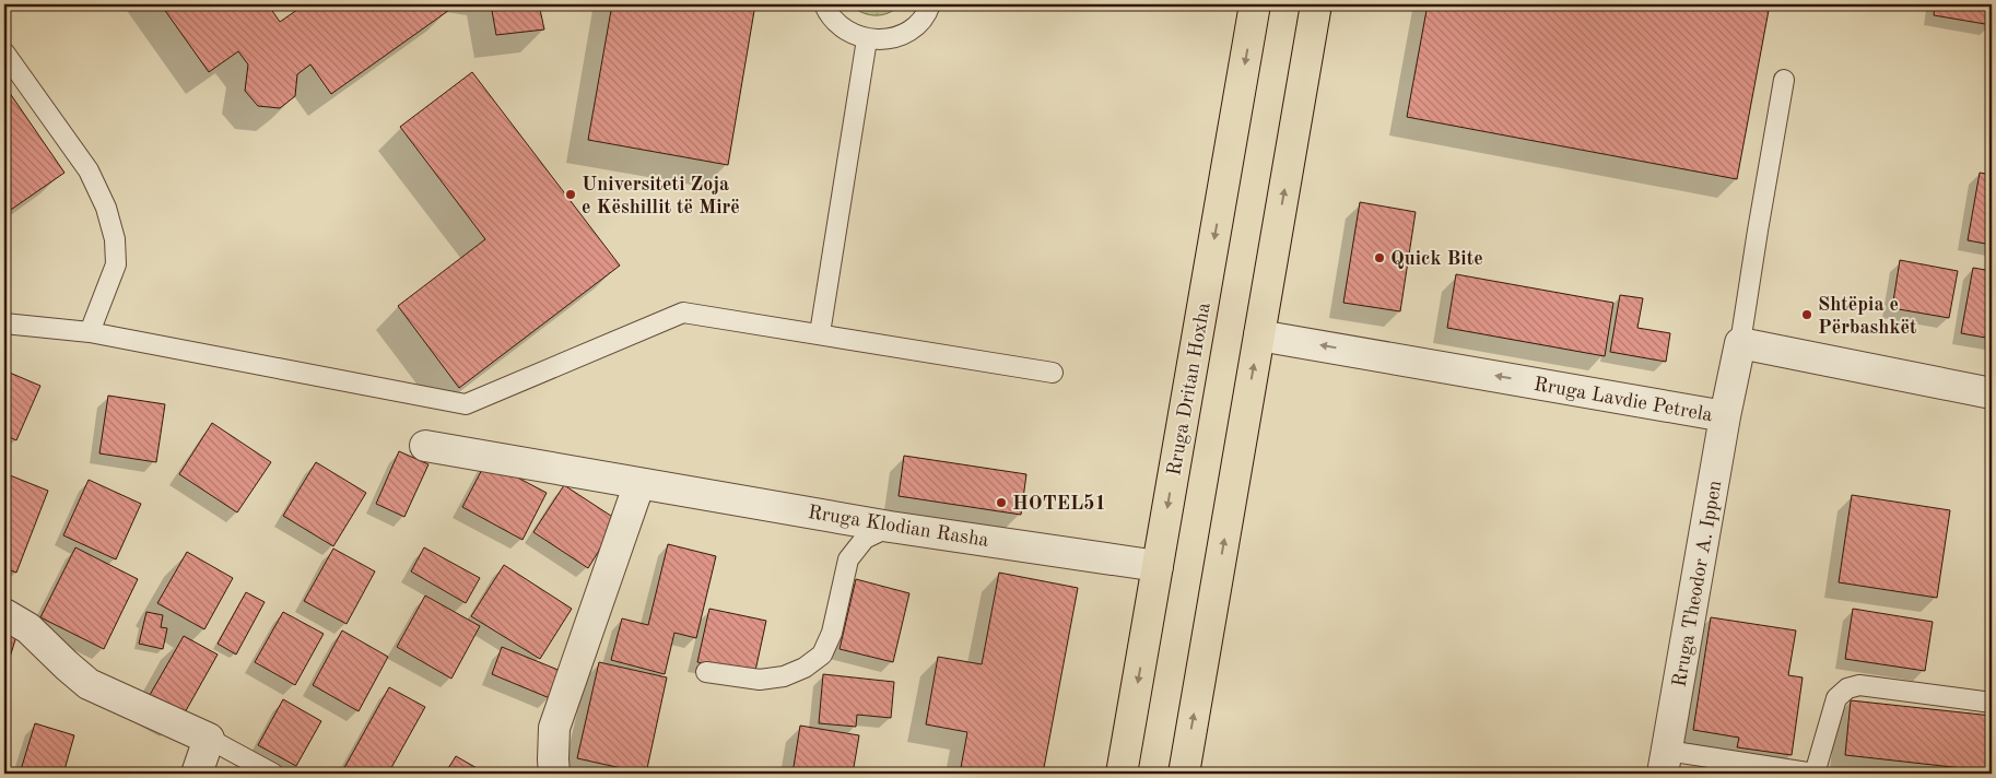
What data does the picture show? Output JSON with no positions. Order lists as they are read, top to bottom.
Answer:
{
  "streets": {
    "main road": ["Rruga Dritan Hoxha"],
    "street": ["Rruga Lavdie Petrela", "Rruga Klodian Rasha", "Rruga Theodor A. Ippen"]
  },
  "crossings": [
    ["Rruga Dritan Hoxha", "Rruga Klodian Rasha"],
    ["Rruga Lavdie Petrela", "Rruga Theodor A. Ippen"]
  ],
  "one_way": ["Rruga Lavdie Petrela"],
  "places": [
    "Universiteti Zoja e Këshillit të Mirë",
    "Quick Bite",
    "Shtëpia e Përbashkët",
    "HOTEL51"
  ]
}
